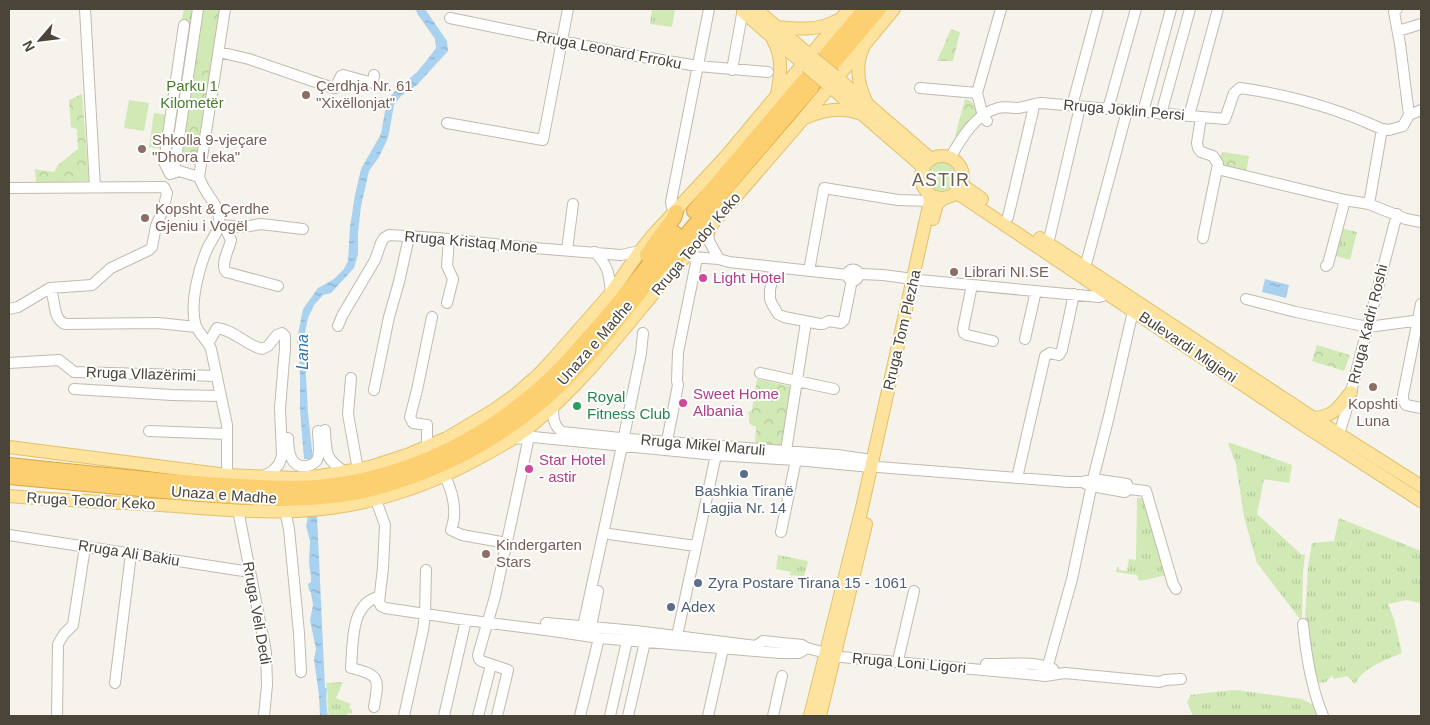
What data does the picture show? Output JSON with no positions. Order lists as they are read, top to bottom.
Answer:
{
  "streets": {
    "highway": ["Unaza e Madhe"],
    "main road": ["Rruga Teodor Keko", "Rruga Tom Plezha", "Bulevardi Migjeni"],
    "street": [
      "Rruga Leonard Frroku",
      "Rruga Joklin Persi",
      "Rruga Kristaq Mone",
      "Rruga Kadri Roshi",
      "Rruga Vllazërimi",
      "Rruga Mikel Maruli",
      "Rruga Ali Bakiu",
      "Rruga Veli Dedi",
      "Rruga Loni Ligori"
    ]
  },
  "crossings": [
    ["Rruga Joklin Persi", "Rruga Tom Plezha"],
    ["Rruga Joklin Persi", "Bulevardi Migjeni"],
    ["Rruga Kristaq Mone", "Rruga Teodor Keko"],
    ["Rruga Teodor Keko", "Unaza e Madhe"],
    ["Rruga Teodor Keko", "Rruga Mikel Maruli"],
    ["Rruga Teodor Keko", "Rruga Veli Dedi"],
    ["Rruga Kadri Roshi", "Bulevardi Migjeni"],
    ["Rruga Tom Plezha", "Bulevardi Migjeni"],
    ["Rruga Tom Plezha", "Rruga Mikel Maruli"],
    ["Rruga Tom Plezha", "Rruga Loni Ligori"],
    ["Rruga Mikel Maruli", "Rruga Loni Ligori"],
    ["Rruga Ali Bakiu", "Rruga Veli Dedi"]
  ],
  "districts": ["ASTIR"],
  "water": ["Lana"],
  "parks": ["Parku 1 Kilometër"],
  "places": [
    "Çerdhja Nr. 61 \"Xixëllonjat\"",
    "Shkolla 9-vjeçare \"Dhora Leka\"",
    "Kopsht & Çerdhe Gjeniu i Vogël",
    "Librari NI.SE",
    "Light Hotel",
    "Kopshti Luna",
    "Sweet Home Albania",
    "Royal Fitness Club",
    "Star Hotel - astir",
    "Bashkia Tiranë Lagjia Nr. 14",
    "Kindergarten Stars",
    "Zyra Postare Tirana 15 - 1061",
    "Adex"
  ],
  "north": "bottom left"
}
